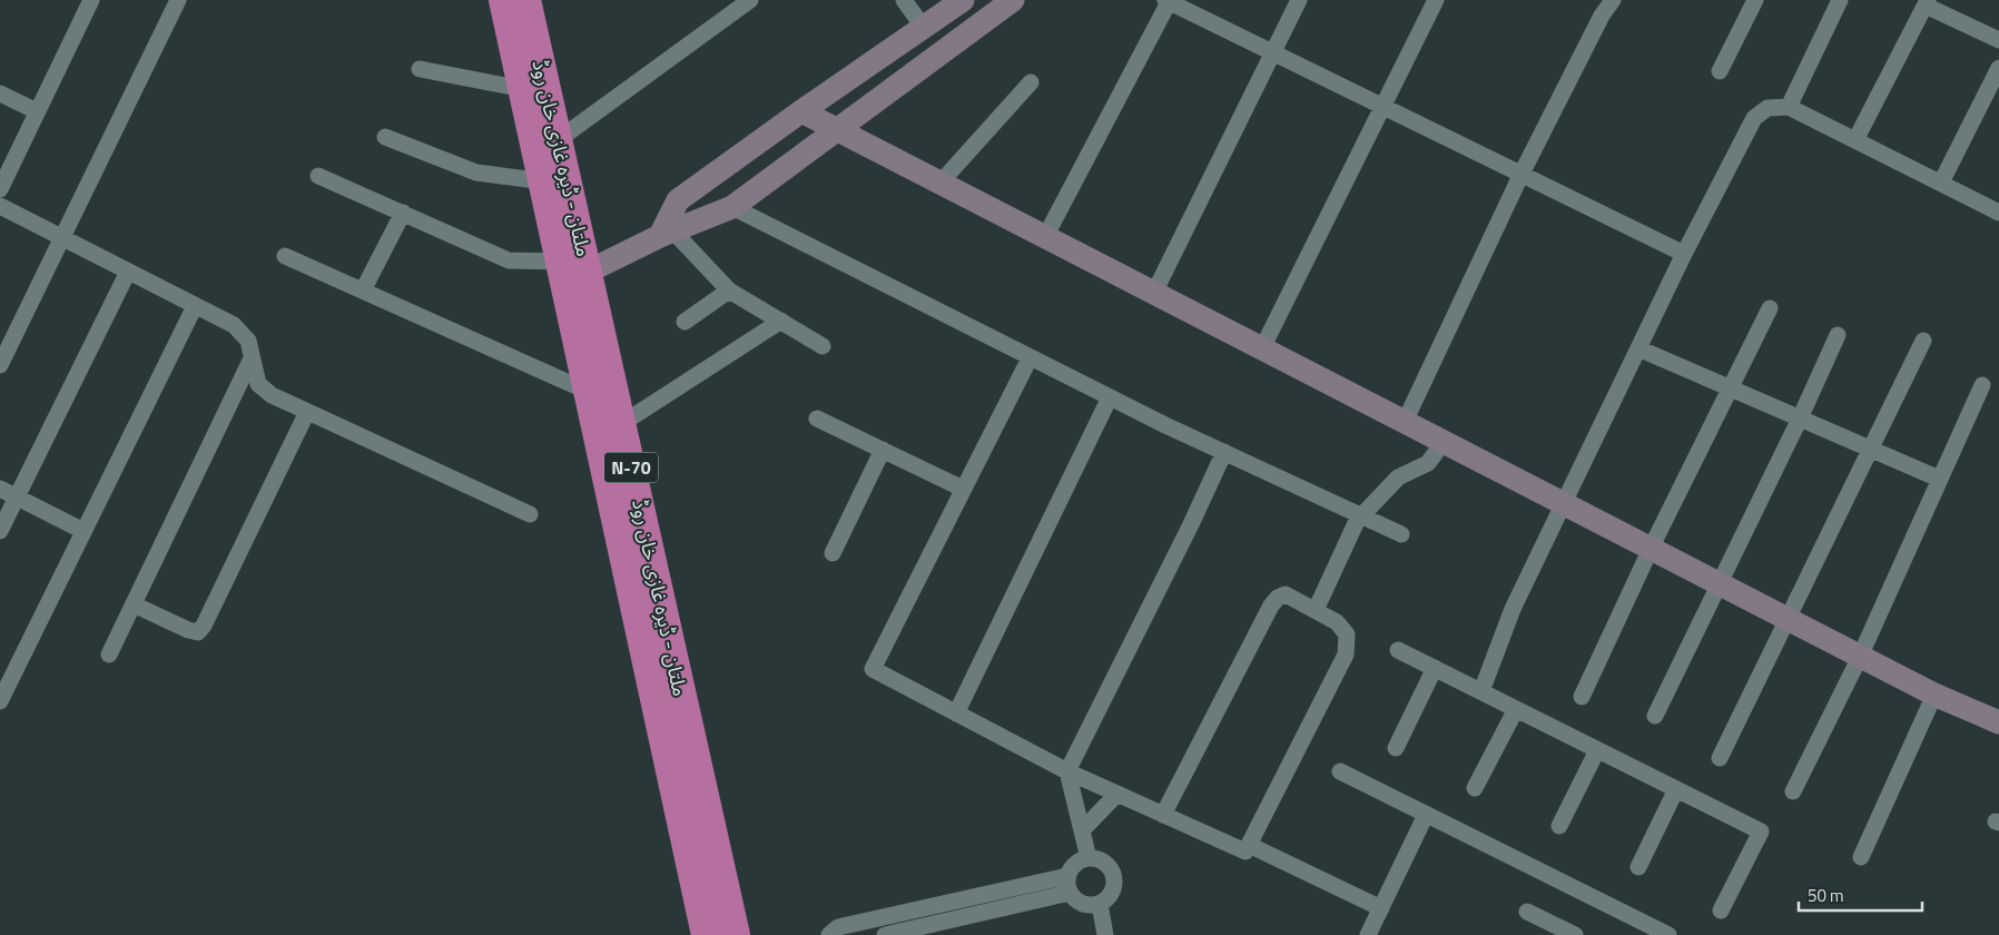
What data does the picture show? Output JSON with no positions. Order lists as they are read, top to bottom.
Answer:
{
  "streets": {
    "highway": ["ملتان - ڈیرہ غازی خان روڈ", "N-70"]
  },
  "scale_bar": "50 m"
}
